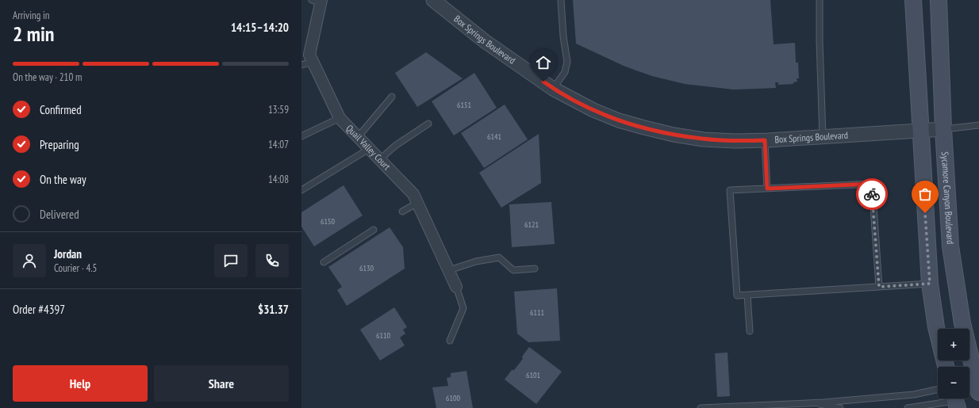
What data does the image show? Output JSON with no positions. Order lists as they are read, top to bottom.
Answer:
{
  "streets": {
    "main road": ["Sycamore Canyon Boulevard"],
    "street": ["Box Springs Boulevard", "Quail Valley Court"]
  },
  "crossings": [
    ["Box Springs Boulevard", "Sycamore Canyon Boulevard"]
  ],
  "house_numbers": [
    "6151",
    "6141",
    "6150",
    "6121",
    "6130",
    "6111",
    "6110",
    "6101",
    "6100"
  ],
  "page": {
    "heading": ["2 min", "Arriving in", "14:15–14:20"],
    "panel": [
      "Jordan",
      "Courier · 4.5",
      "Order #4397",
      "$31.37"
    ],
    "bar": "On the way · 210 m",
    "list": [
      ["Confirmed", "13:59"],
      ["Preparing", "14:07"],
      ["On the way", "14:08"],
      "Delivered"
    ],
    "map_buttons": ["+", "−"],
    "buttons": ["Help", "Share"]
  }
}
